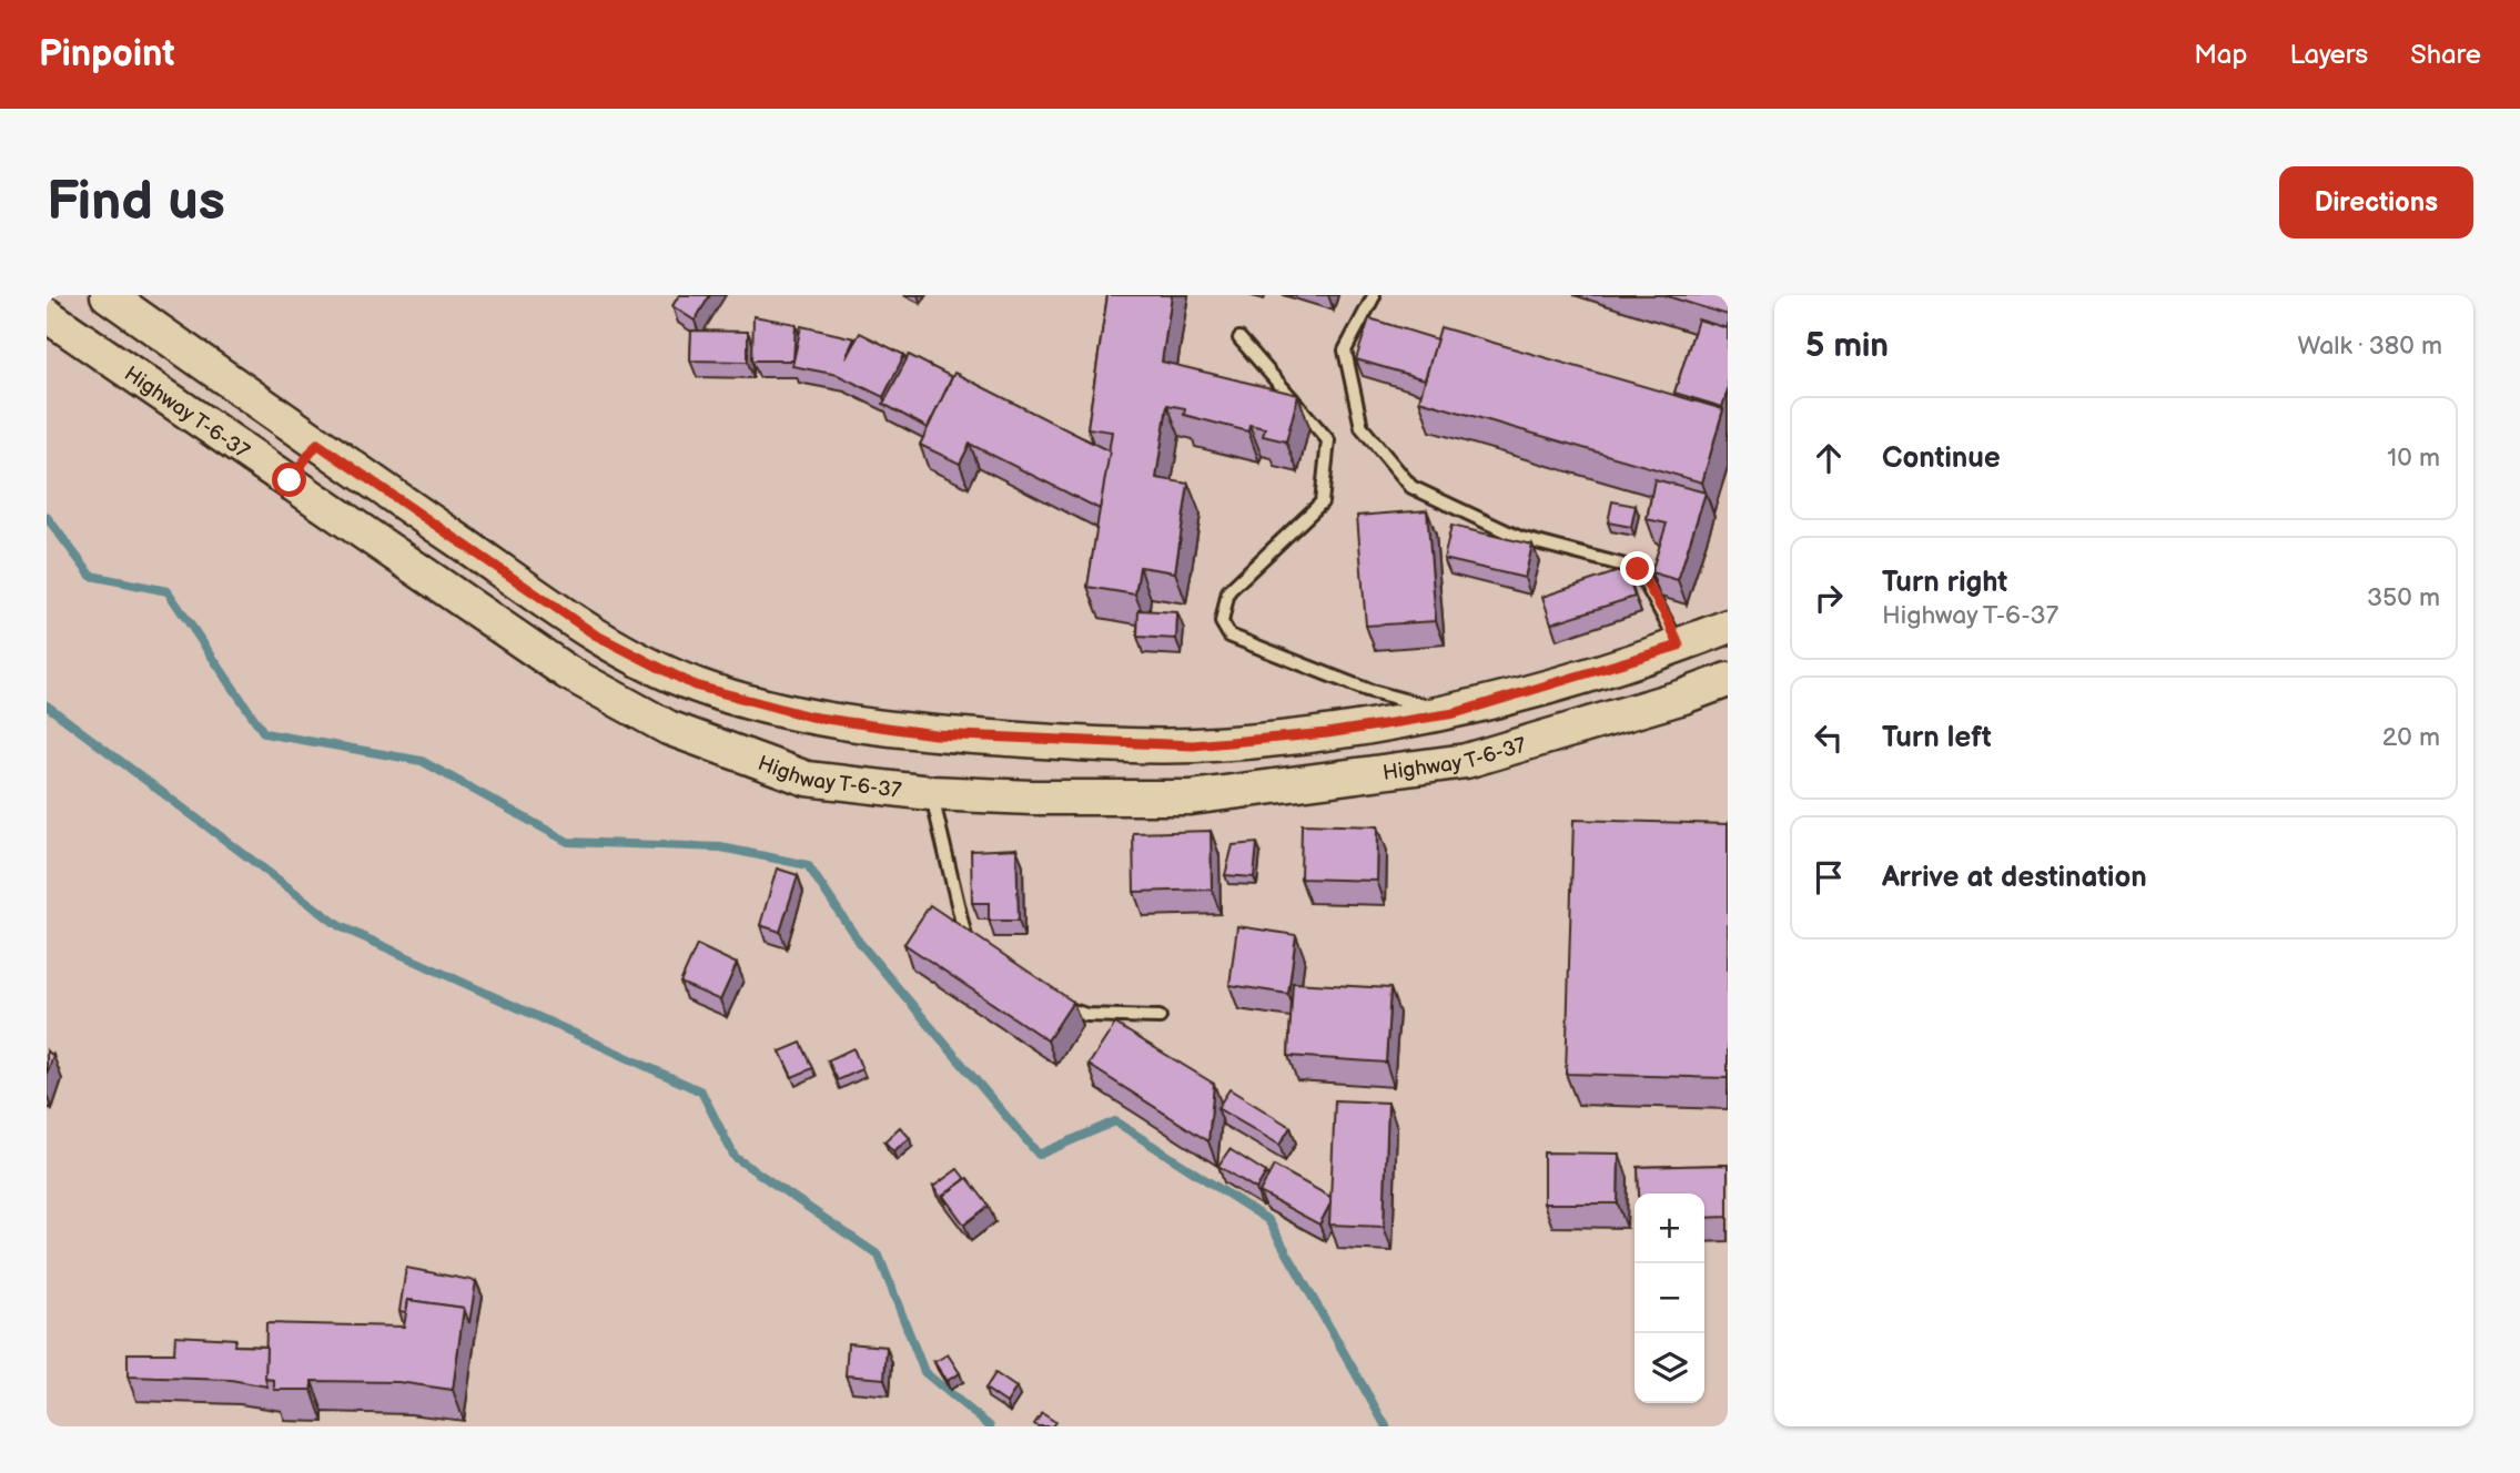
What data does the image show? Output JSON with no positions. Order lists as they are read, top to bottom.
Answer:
{
  "streets": {
    "main road": ["Highway T-6-37"]
  },
  "page": {
    "header": "Pinpoint",
    "nav": ["Map", "Layers", "Share"],
    "buttons": "Directions",
    "title": "Find us",
    "heading": ["5 min", "Walk · 380 m"],
    "list": [
      ["Continue", "10 m"],
      ["Turn right", "Highway T-6-37", "350 m"],
      ["Turn left", "20 m"],
      "Arrive at destination"
    ],
    "map_buttons": ["+", "−"]
  }
}
